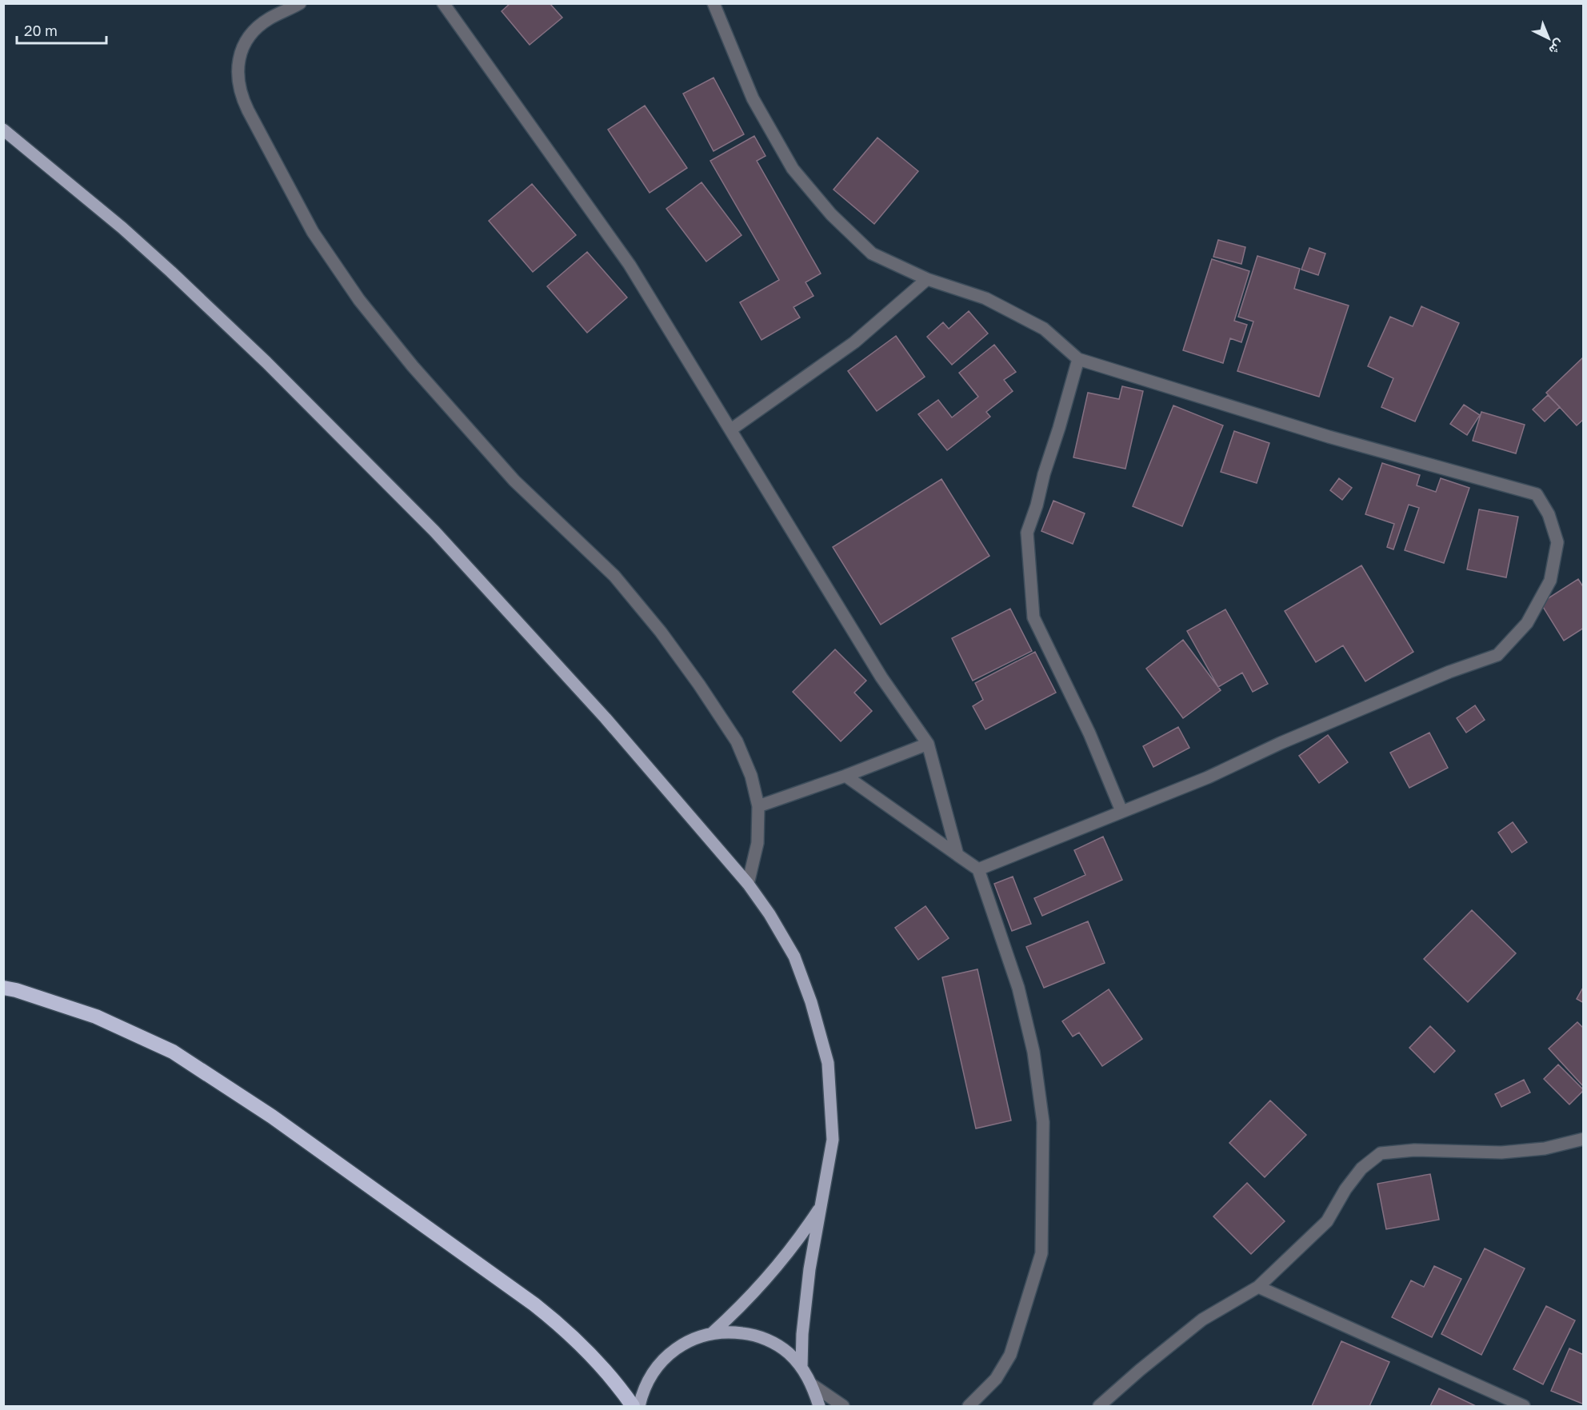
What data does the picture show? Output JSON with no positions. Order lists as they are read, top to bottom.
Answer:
{
  "scale_bar": "20 m",
  "north": "bottom right"
}
